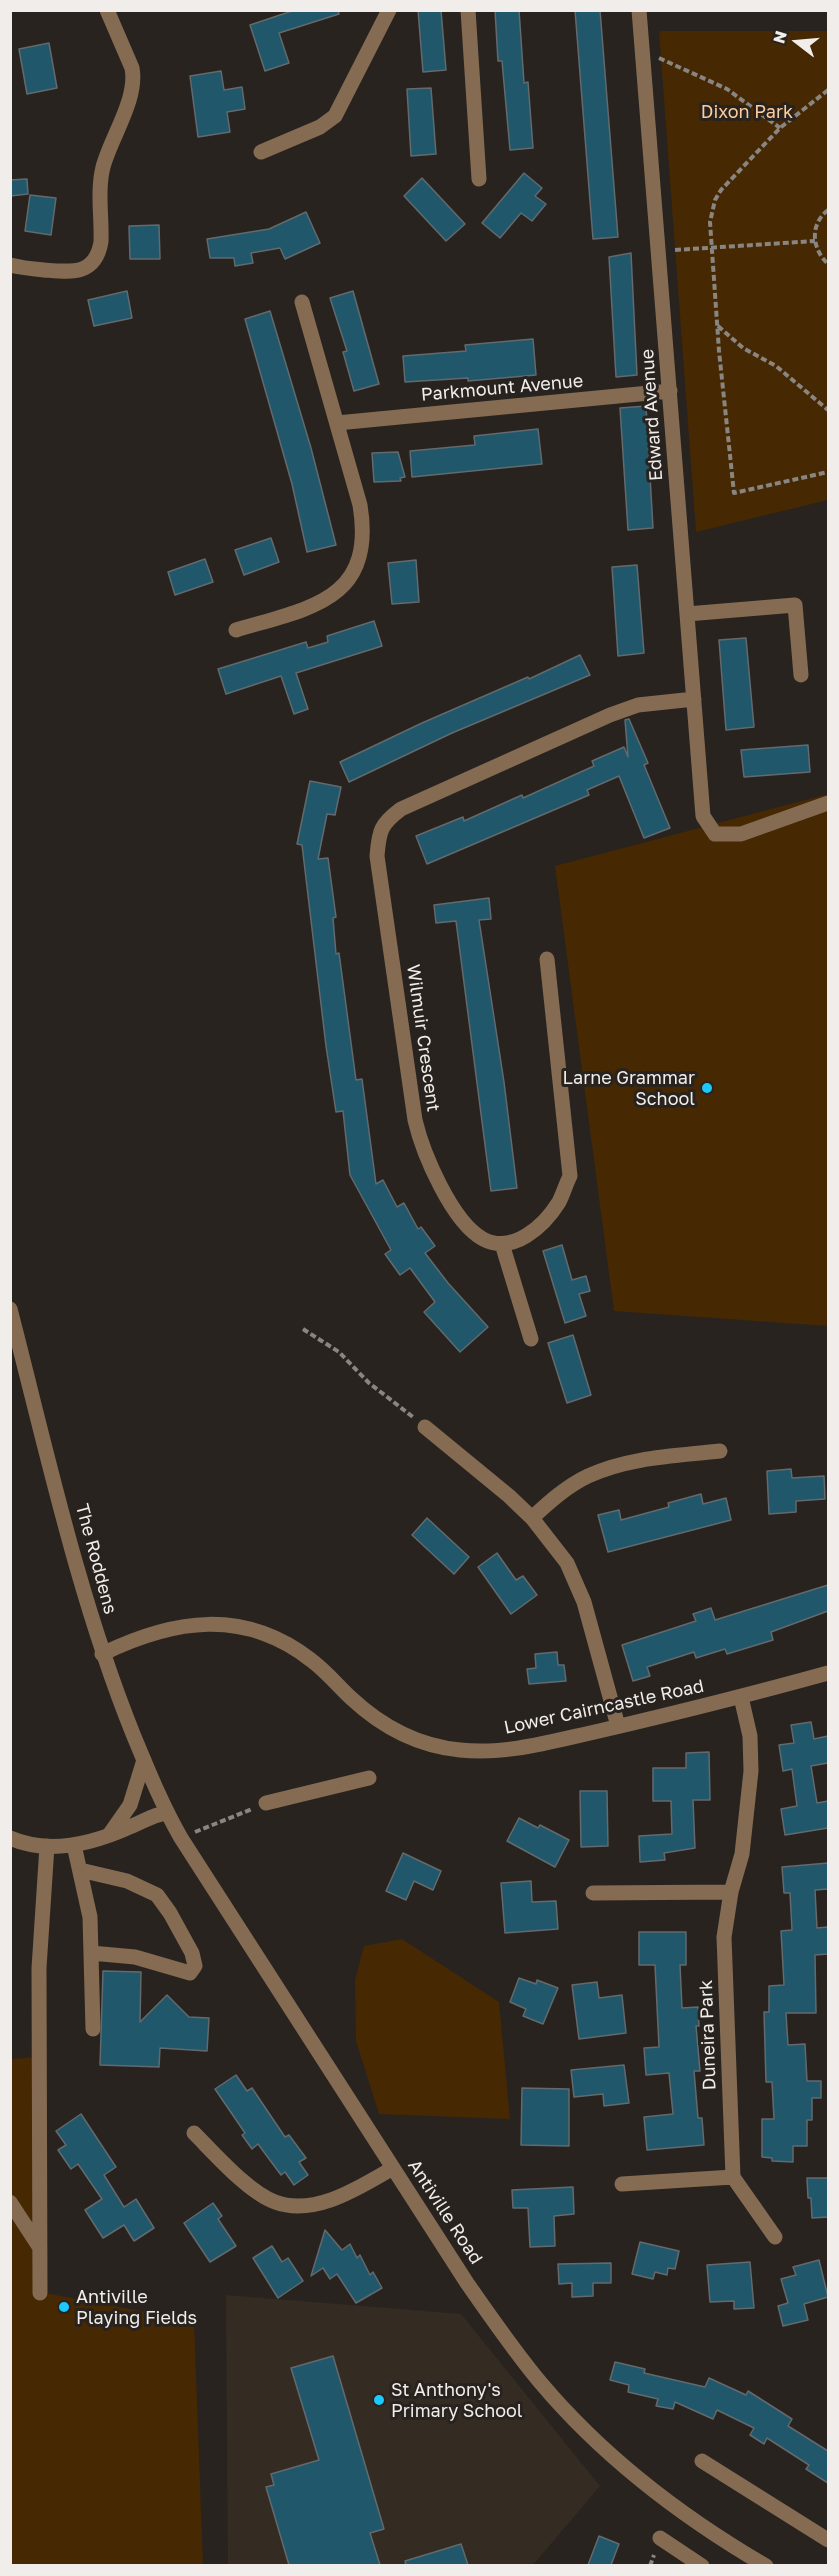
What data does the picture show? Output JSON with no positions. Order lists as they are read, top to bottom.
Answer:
{
  "streets": {
    "street": [
      "Parkmount Avenue",
      "Edward Avenue",
      "Wilmuir Crescent",
      "The Roddens",
      "Lower Cairncastle Road",
      "Duneira Park",
      "Antiville Road"
    ]
  },
  "crossings": [
    ["Parkmount Avenue", "Edward Avenue"],
    ["Edward Avenue", "Wilmuir Crescent"],
    ["The Roddens", "Lower Cairncastle Road"],
    ["The Roddens", "Antiville Road"],
    ["Lower Cairncastle Road", "Duneira Park"]
  ],
  "parks": ["Dixon Park"],
  "places": ["Larne Grammar School", "Antiville Playing Fields", "St Anthony's Primary School"],
  "north": "left"
}
